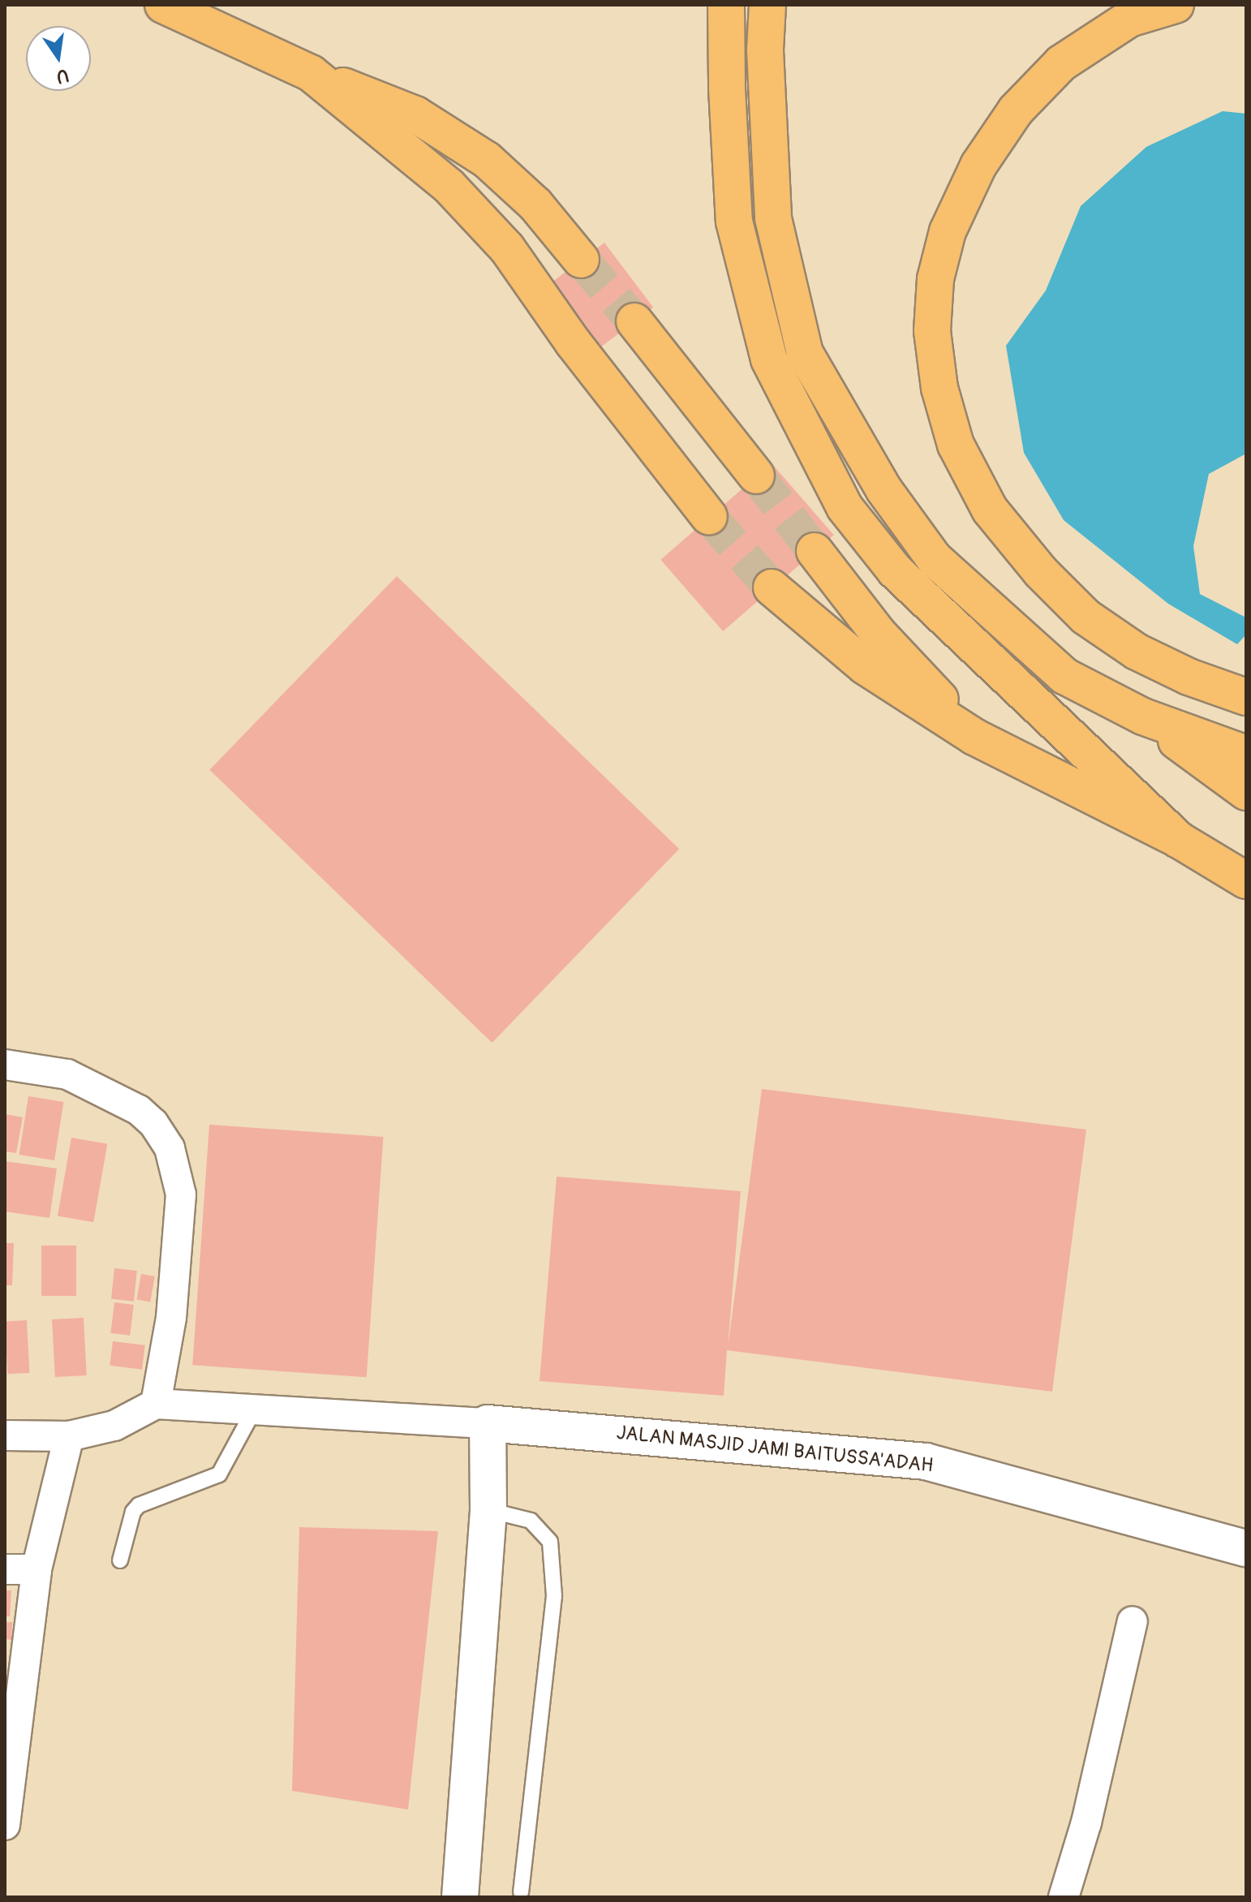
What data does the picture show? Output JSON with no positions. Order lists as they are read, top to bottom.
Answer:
{
  "streets": {
    "street": ["JALAN MASJID JAMI BAITUSSA'ADAH"]
  },
  "north": "bottom"
}
